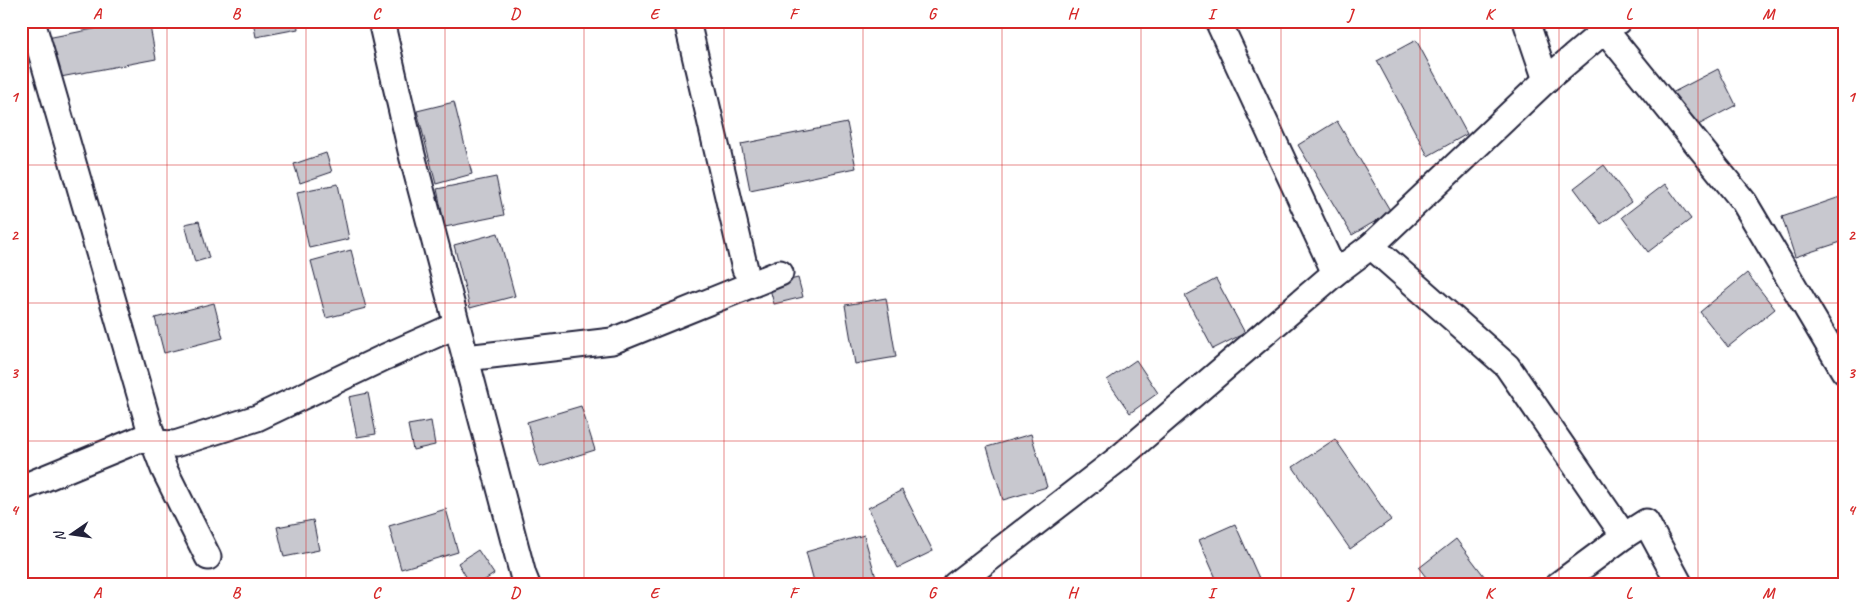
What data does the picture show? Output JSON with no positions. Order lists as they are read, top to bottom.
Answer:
{
  "north": "left",
  "grid": {
    "columns": [
      "A",
      "B",
      "C",
      "D",
      "E",
      "F",
      "G",
      "H",
      "I",
      "J",
      "K",
      "L",
      "M"
    ],
    "rows": [
      "1",
      "2",
      "3",
      "4"
    ]
  }
}
